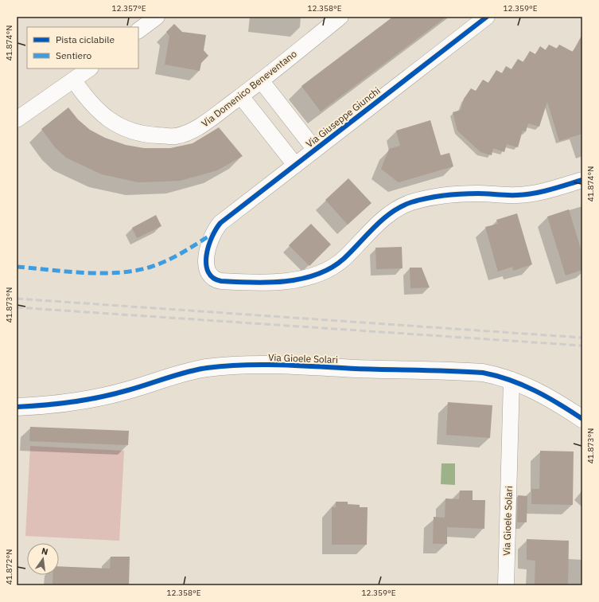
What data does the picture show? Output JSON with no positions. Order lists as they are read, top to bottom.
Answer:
{
  "streets": {
    "street": ["Via Domenico Beneventano", "Via Giuseppe Giunchi", "Via Gioele Solari"]
  },
  "legend": ["Pista ciclabile", "Sentiero"],
  "north": "top",
  "coordinates": [
    "12.357°E",
    "12.358°E",
    "12.359°E",
    "41.874°N",
    "41.873°N",
    "41.872°N"
  ]
}
